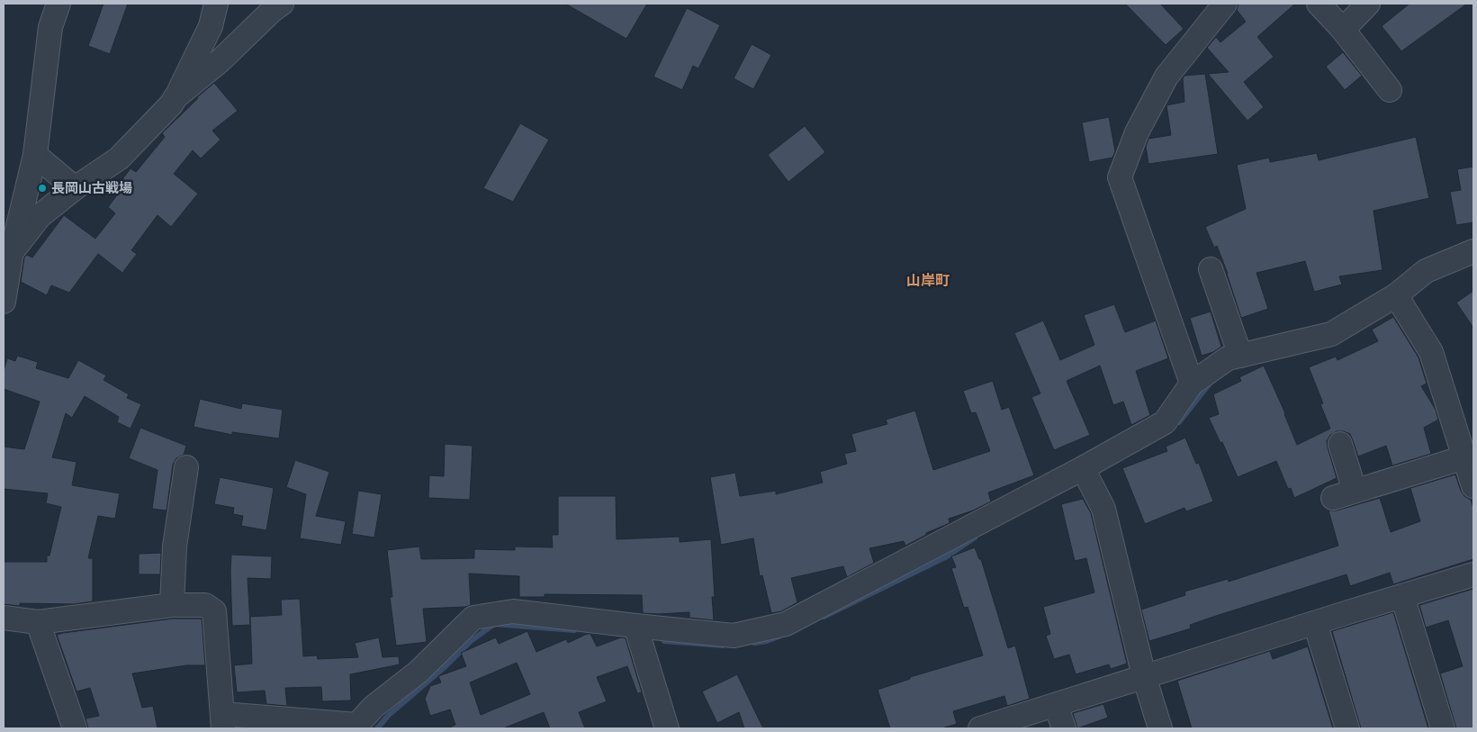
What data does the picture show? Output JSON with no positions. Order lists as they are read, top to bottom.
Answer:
{
  "districts": ["山岸町"],
  "places": ["長岡山古戦場"]
}
